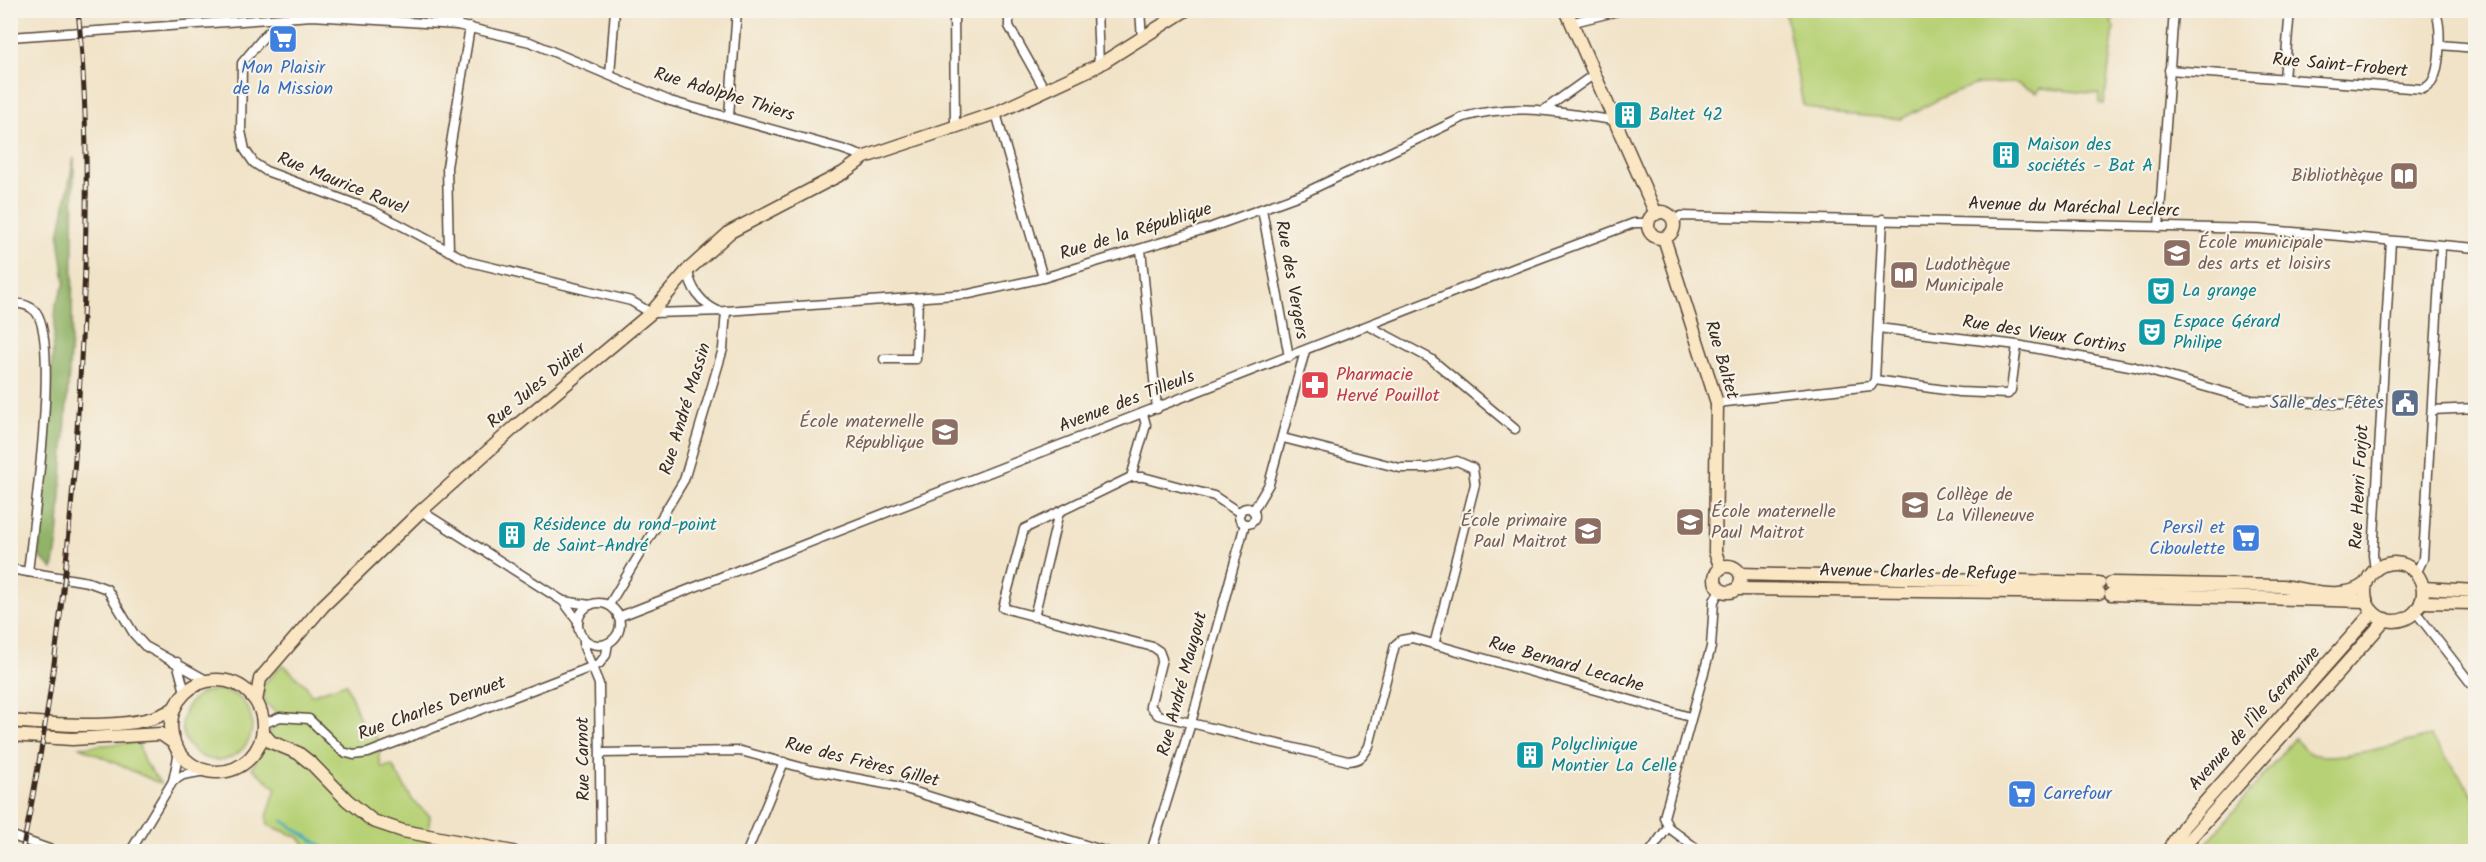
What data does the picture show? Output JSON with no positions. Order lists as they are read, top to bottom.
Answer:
{
  "streets": {
    "street": [
      "Rue Saint-Frobert",
      "Rue Adolphe Thiers",
      "Rue Maurice Ravel",
      "Avenue du Maréchal Leclerc",
      "Rue de la République",
      "Rue des Vergers",
      "Rue des Vieux Cortins",
      "Rue Baltet",
      "Rue Jules Didier",
      "Avenue des Tilleuls",
      "Rue André Massin",
      "Rue Henri Forjot",
      "Avenue Charles de Refuge",
      "Rue Bernard Lecache",
      "Rue André Maugout",
      "Rue Charles Dernuet",
      "Avenue de l'Île Germaine",
      "Rue Carnot",
      "Rue des Frères Gillet"
    ]
  },
  "crossings": [
    ["Rue Adolphe Thiers", "Rue Jules Didier"],
    ["Rue Maurice Ravel", "Rue de la République"],
    ["Rue Maurice Ravel", "Rue Jules Didier"],
    ["Avenue du Maréchal Leclerc", "Rue Baltet"],
    ["Avenue du Maréchal Leclerc", "Avenue des Tilleuls"],
    ["Avenue du Maréchal Leclerc", "Rue Henri Forjot"],
    ["Rue de la République", "Rue des Vergers"],
    ["Rue de la République", "Rue Jules Didier"],
    ["Rue de la République", "Rue André Massin"],
    ["Rue des Vergers", "Avenue des Tilleuls"],
    ["Rue des Vieux Cortins", "Rue Henri Forjot"],
    ["Rue Baltet", "Avenue des Tilleuls"],
    ["Rue Baltet", "Avenue Charles de Refuge"],
    ["Avenue des Tilleuls", "Rue André Massin"],
    ["Avenue des Tilleuls", "Rue Carnot"],
    ["Rue André Massin", "Rue Carnot"],
    ["Rue Henri Forjot", "Avenue Charles de Refuge"],
    ["Rue Henri Forjot", "Avenue de l'Île Germaine"],
    ["Avenue Charles de Refuge", "Avenue de l'Île Germaine"],
    ["Rue Bernard Lecache", "Rue André Maugout"],
    ["Rue Charles Dernuet", "Rue Carnot"],
    ["Rue Carnot", "Rue des Frères Gillet"]
  ],
  "places": {
    "supermarket": ["Mon Plaisir de la Mission", "Persil et Ciboulette", "Carrefour"],
    "building": [
      "Baltet 42",
      "Maison des sociétés - Bat A",
      "Résidence du rond-point de Saint-André",
      "Polyclinique Montier La Celle"
    ],
    "library": ["Bibliothèque", "Ludothèque Municipale"],
    "school or university": [
      "École municipale des arts et loisirs",
      "École maternelle République",
      "Collège de La Villeneuve",
      "École maternelle Paul Maitrot",
      "École primaire Paul Maitrot"
    ],
    "theatre": ["La grange", "Espace Gérard Philipe"],
    "pharmacy": ["Pharmacie Hervé Pouillot"],
    "public building": ["Salle des Fêtes"]
  }
}
